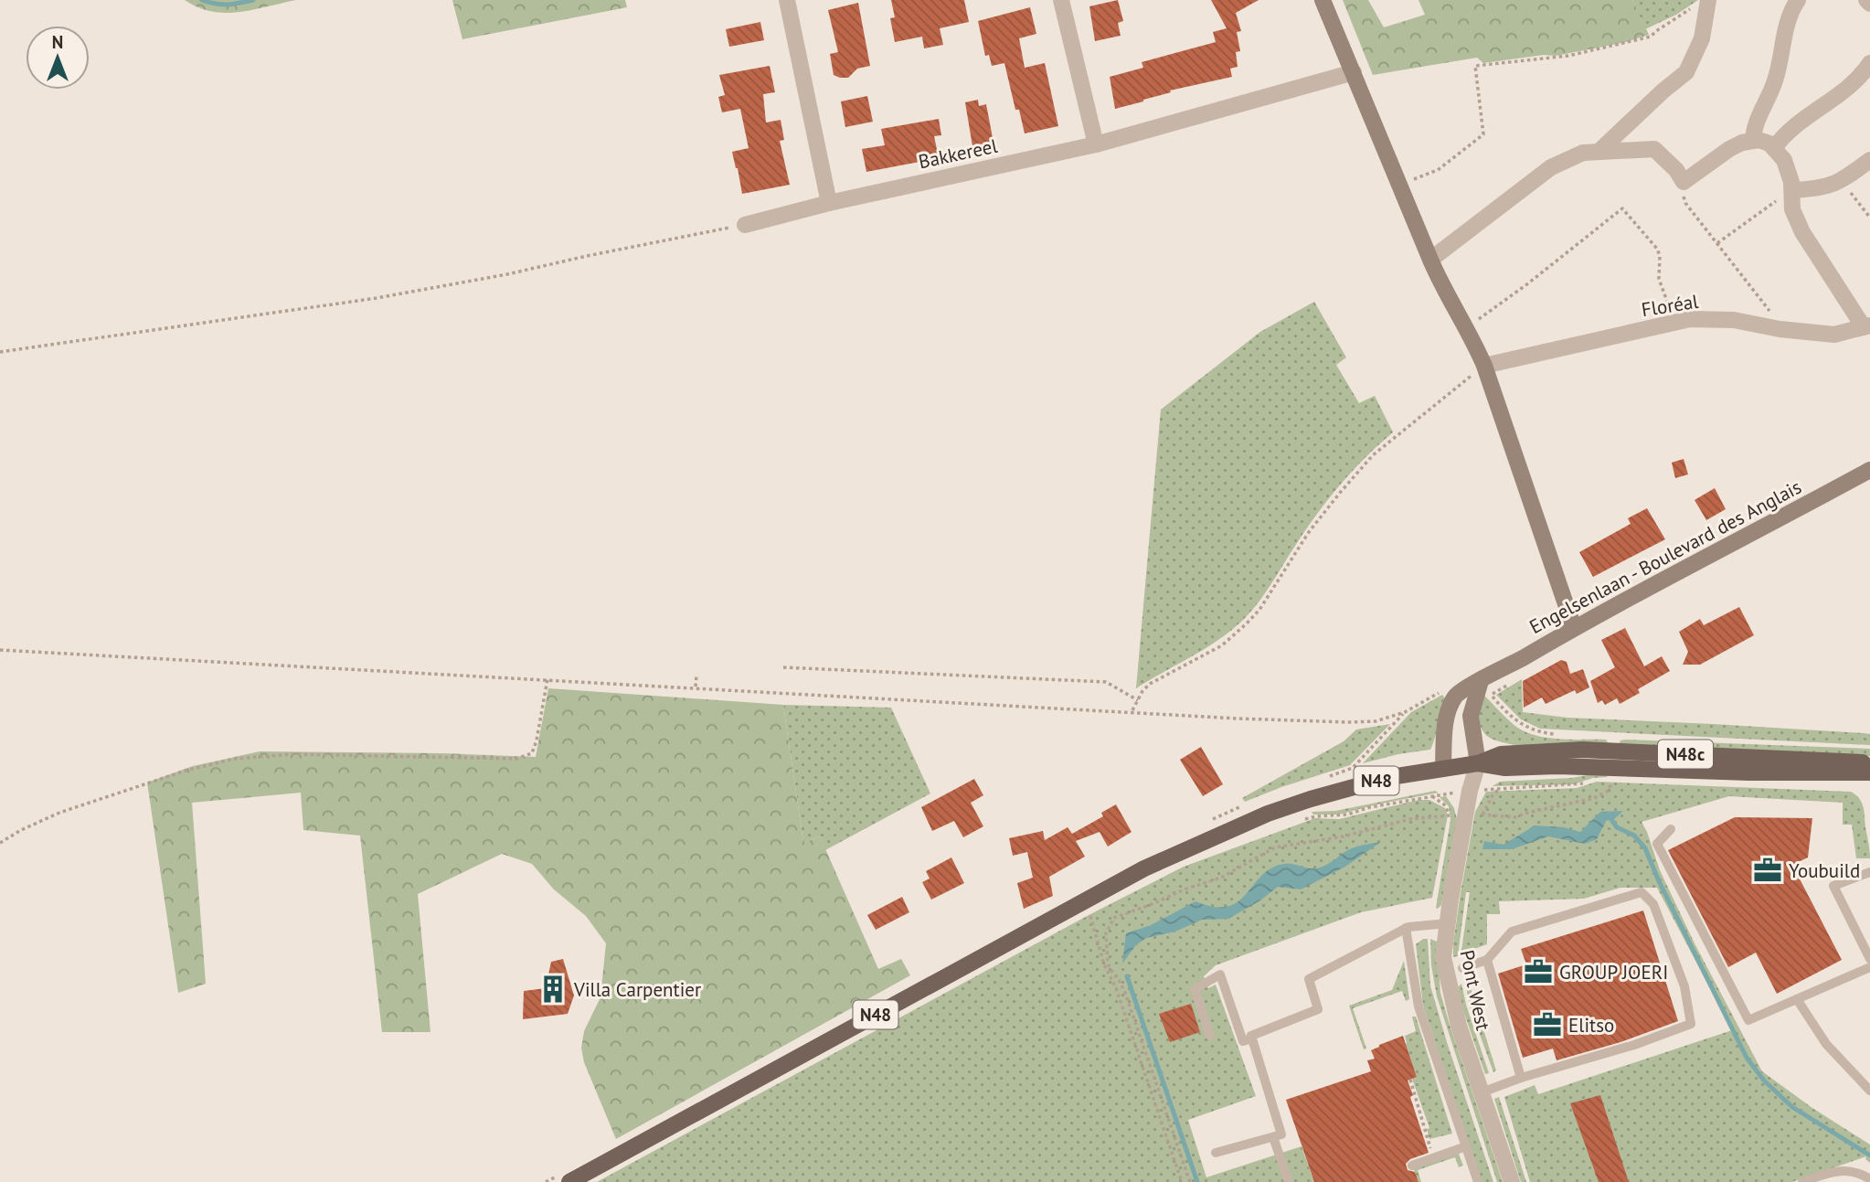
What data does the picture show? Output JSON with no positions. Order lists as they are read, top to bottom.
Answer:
{
  "streets": {
    "main road": ["N48c", "N48"],
    "street": [
      "Bakkereel",
      "Floréal",
      "Engelsenlaan - Boulevard des Anglais",
      "Pont West"
    ]
  },
  "crossings": [
    ["Engelsenlaan - Boulevard des Anglais", "N48"],
    ["N48c", "N48"],
    ["N48c", "Pont West"],
    ["N48", "Pont West"]
  ],
  "places": {
    "office": ["Youbuild", "GROUP JOERI", "Elitso"],
    "building": ["Villa Carpentier"]
  },
  "north": "top"
}
